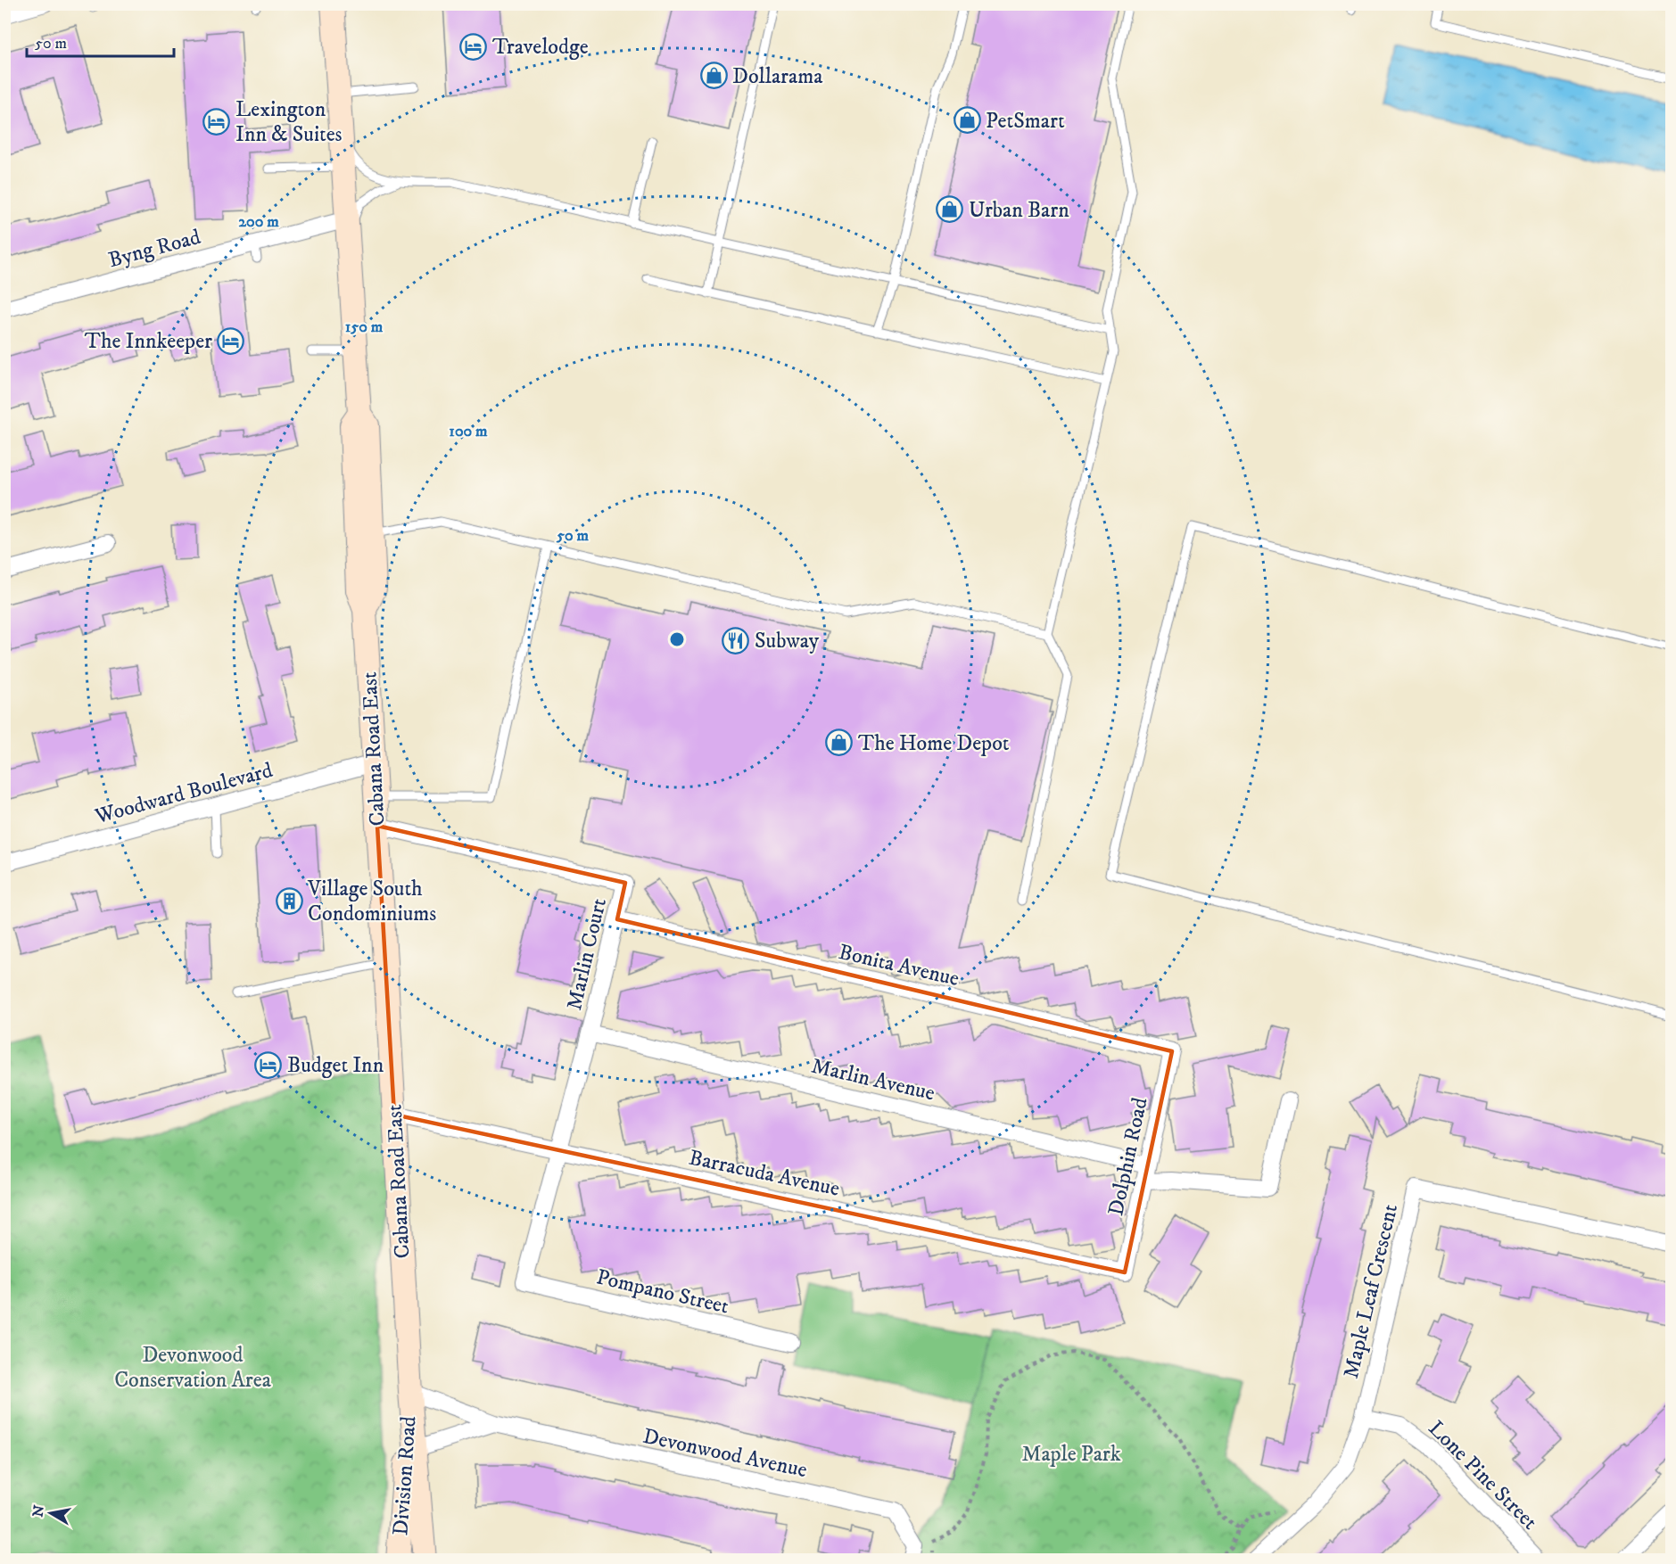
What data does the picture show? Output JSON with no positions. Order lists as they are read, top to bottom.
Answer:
{
  "streets": {
    "main road": ["Cabana Road East", "Division Road"],
    "street": [
      "Byng Road",
      "Woodward Boulevard",
      "Marlin Court",
      "Bonita Avenue",
      "Marlin Avenue",
      "Dolphin Road",
      "Barracuda Avenue",
      "Pompano Street",
      "Maple Leaf Crescent",
      "Devonwood Avenue",
      "Lone Pine Street"
    ]
  },
  "crossings": [
    ["Byng Road", "Cabana Road East"],
    ["Cabana Road East", "Woodward Boulevard"],
    ["Cabana Road East", "Marlin Court"],
    ["Cabana Road East", "Barracuda Avenue"],
    ["Cabana Road East", "Devonwood Avenue"],
    ["Cabana Road East", "Division Road"],
    ["Marlin Court", "Bonita Avenue"],
    ["Marlin Court", "Marlin Avenue"],
    ["Marlin Court", "Barracuda Avenue"],
    ["Marlin Court", "Pompano Street"],
    ["Bonita Avenue", "Dolphin Road"],
    ["Marlin Avenue", "Dolphin Road"],
    ["Dolphin Road", "Barracuda Avenue"],
    ["Maple Leaf Crescent", "Lone Pine Street"],
    ["Devonwood Avenue", "Division Road"]
  ],
  "parks": ["Devonwood Conservation Area", "Maple Park"],
  "places": {
    "hotel": [
      "Travelodge",
      "Lexington Inn & Suites",
      "The Innkeeper",
      "Budget Inn"
    ],
    "shop": [
      "Dollarama",
      "PetSmart",
      "Urban Barn",
      "The Home Depot"
    ],
    "restaurant": ["Subway"],
    "building": ["Village South Condominiums"]
  },
  "scale_bar": "50 m",
  "north": "left",
  "rings": [
    "200 m",
    "150 m",
    "100 m",
    "50 m"
  ]
}
